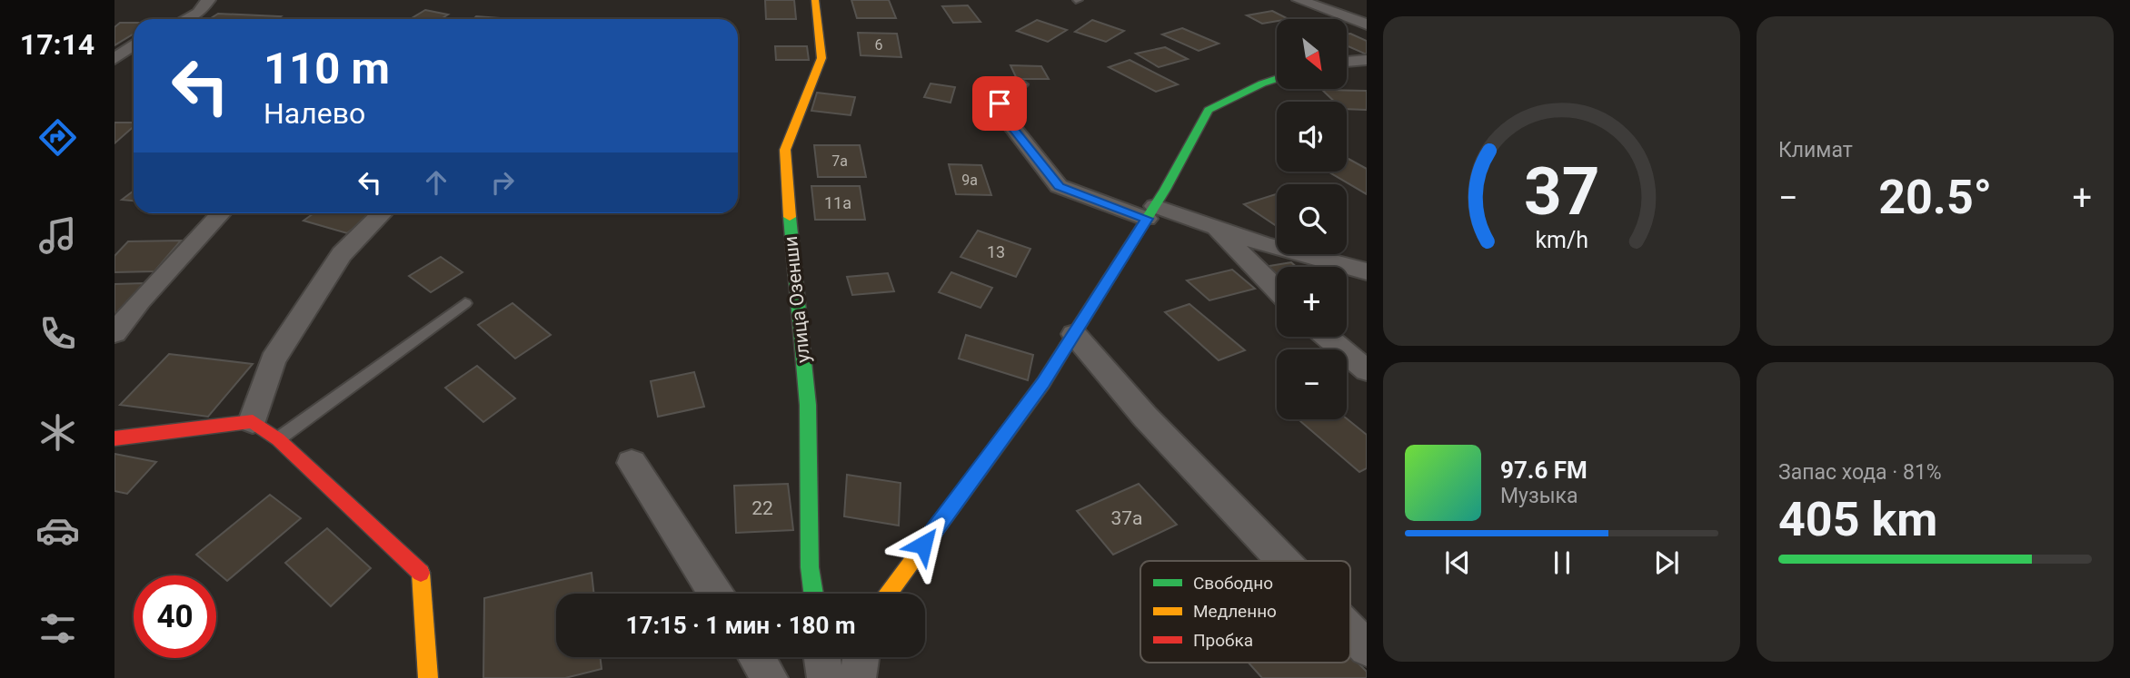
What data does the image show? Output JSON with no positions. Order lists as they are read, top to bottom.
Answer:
{
  "streets": {
    "street": ["улица Озенши"]
  },
  "house_numbers": [
    "6",
    "7а",
    "9а",
    "11а",
    "13",
    "22",
    "37а"
  ],
  "legend": ["Свободно", "Медленно", "Пробка"],
  "north": "bottom right",
  "page": {
    "tabs": "17:14",
    "tile": [
      "Климат",
      ["Запас хода · 81%", "405 km"]
    ],
    "map_buttons": ["+", "−"],
    "turn": ["110 m", "Налево"],
    "heat": ["−", "20.5°", "+"],
    "song": ["97.6 FM", "Музыка"],
    "limit": "40",
    "trip": "17:15 · 1 мин · 180 m",
    "gauge": ["37", "km/h"]
  }
}
